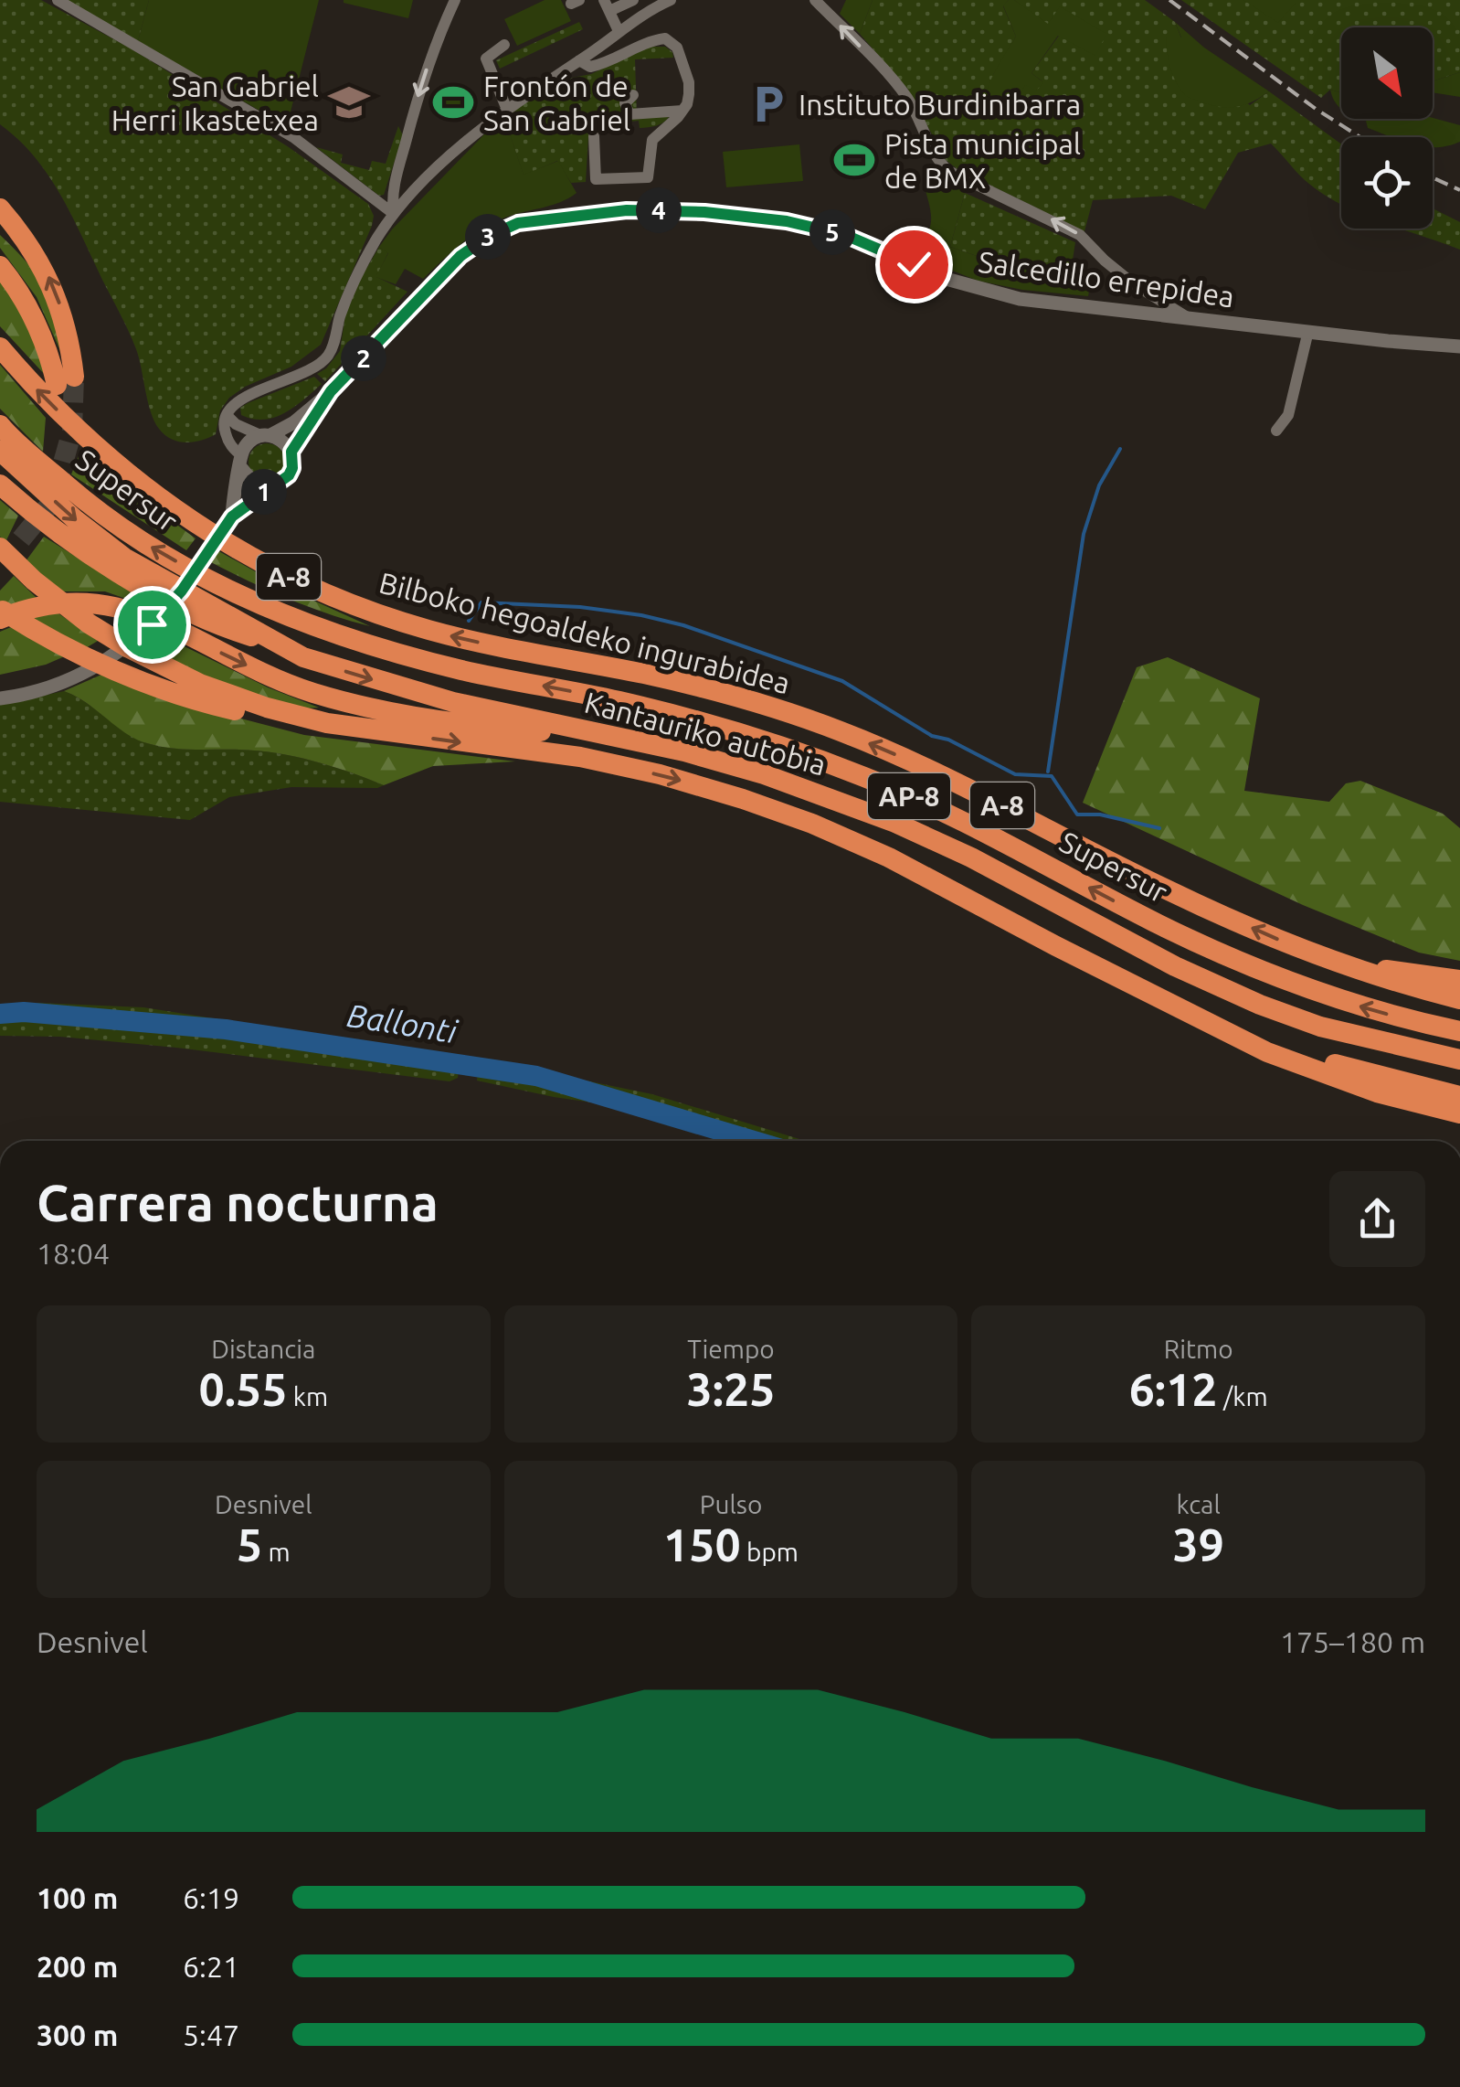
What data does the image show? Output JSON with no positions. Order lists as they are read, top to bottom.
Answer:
{
  "streets": {
    "highway": [
      "Supersur",
      "A-8",
      "Bilboko hegoaldeko ingurabidea",
      "Kantauriko autobia",
      "AP-8"
    ],
    "street": ["Salcedillo errepidea"]
  },
  "crossings": [
    ["Supersur", "Kantauriko autobia"]
  ],
  "water": ["Ballonti"],
  "places": {
    "school or university": ["San Gabriel Herri Ikastetxea"],
    "sports": ["Frontón de San Gabriel", "Pista municipal de BMX"],
    "parking": ["Instituto Burdinibarra"]
  },
  "north": "bottom right",
  "page": {
    "pins": [
      "4",
      "5",
      "3",
      "2",
      "1"
    ],
    "heading": ["Carrera nocturna", "18:04"],
    "stats": [
      ["Distancia", "0.55 km"],
      ["Tiempo", "3:25"],
      ["Ritmo", "6:12 /km"],
      ["Desnivel", "5 m"],
      ["Pulso", "150 bpm"],
      ["kcal", "39"]
    ],
    "chart": ["Desnivel", "175–180 m"],
    "list": [
      {
        "name": "100 m",
        "note": "6:19"
      },
      {
        "name": "200 m",
        "note": "6:21"
      },
      {
        "name": "300 m",
        "note": "5:47"
      }
    ]
  }
}
